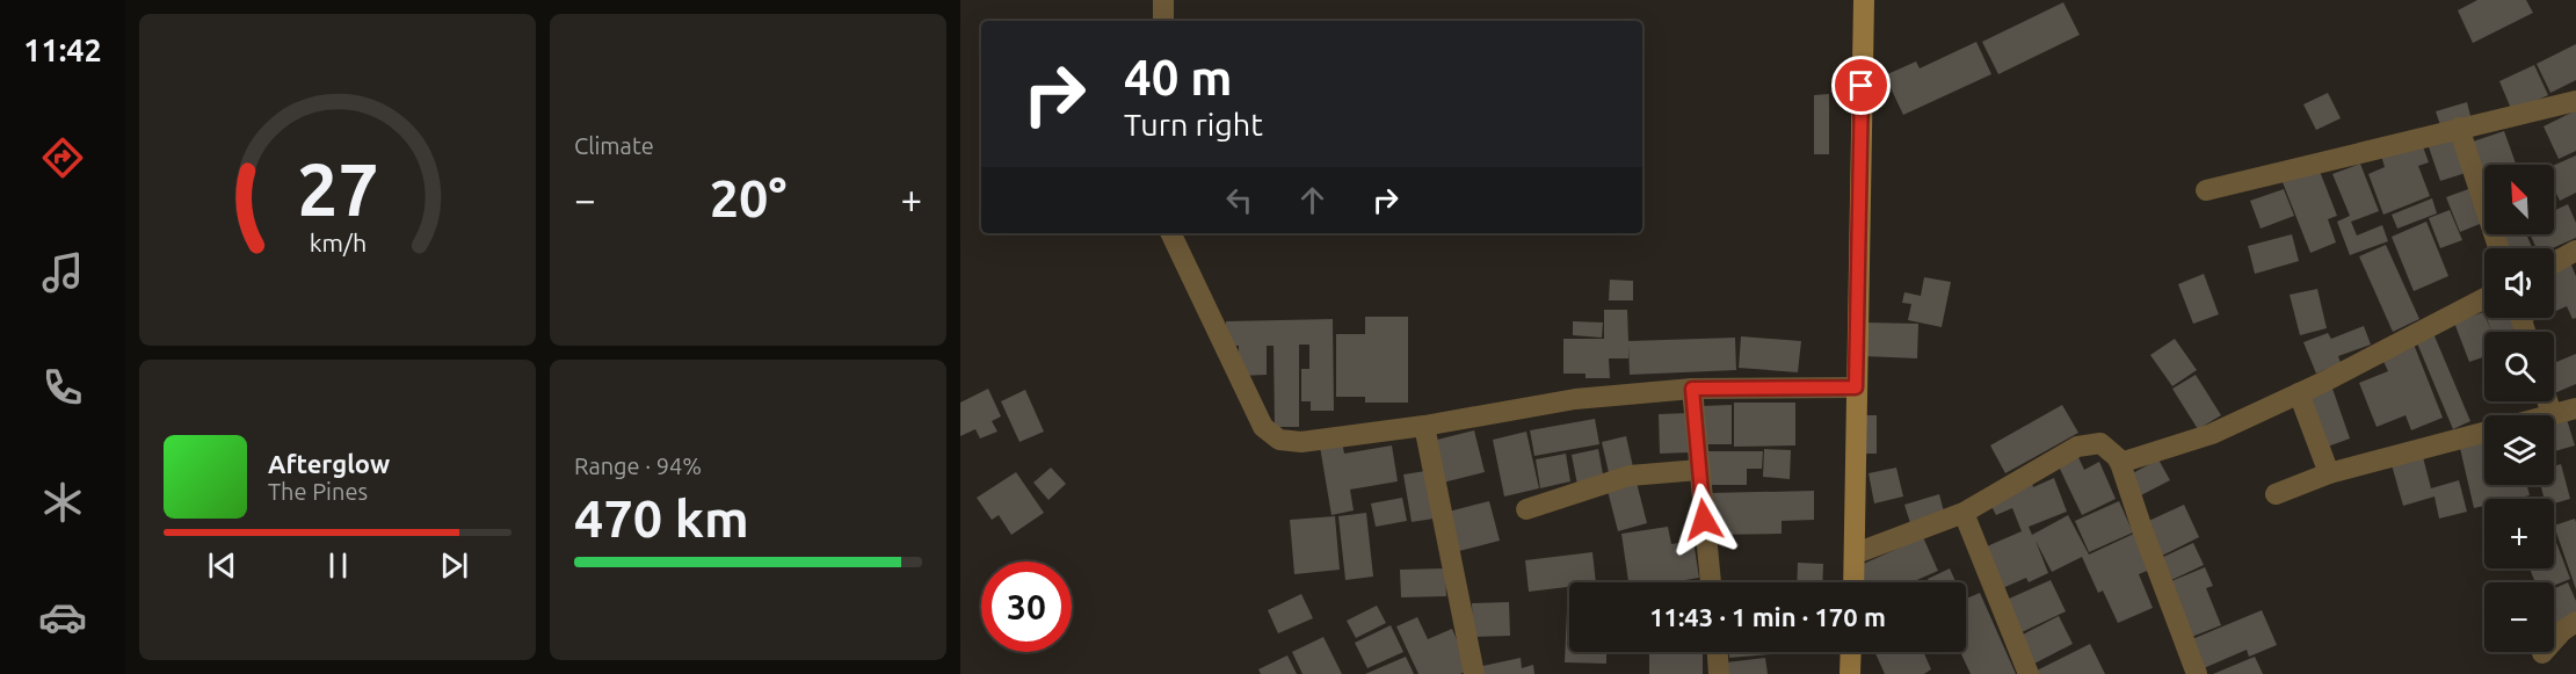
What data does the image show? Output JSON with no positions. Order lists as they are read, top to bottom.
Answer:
{
  "north": "top left",
  "page": {
    "tabs": "11:42",
    "tile": [
      "Climate",
      ["Range · 94%", "470 km"]
    ],
    "turn": ["40 m", "Turn right"],
    "map_buttons": ["+", "−"],
    "heat": ["−", "20°", "+"],
    "song": ["Afterglow", "The Pines"],
    "limit": "30",
    "trip": "11:43 · 1 min · 170 m",
    "gauge": ["27", "km/h"]
  }
}
